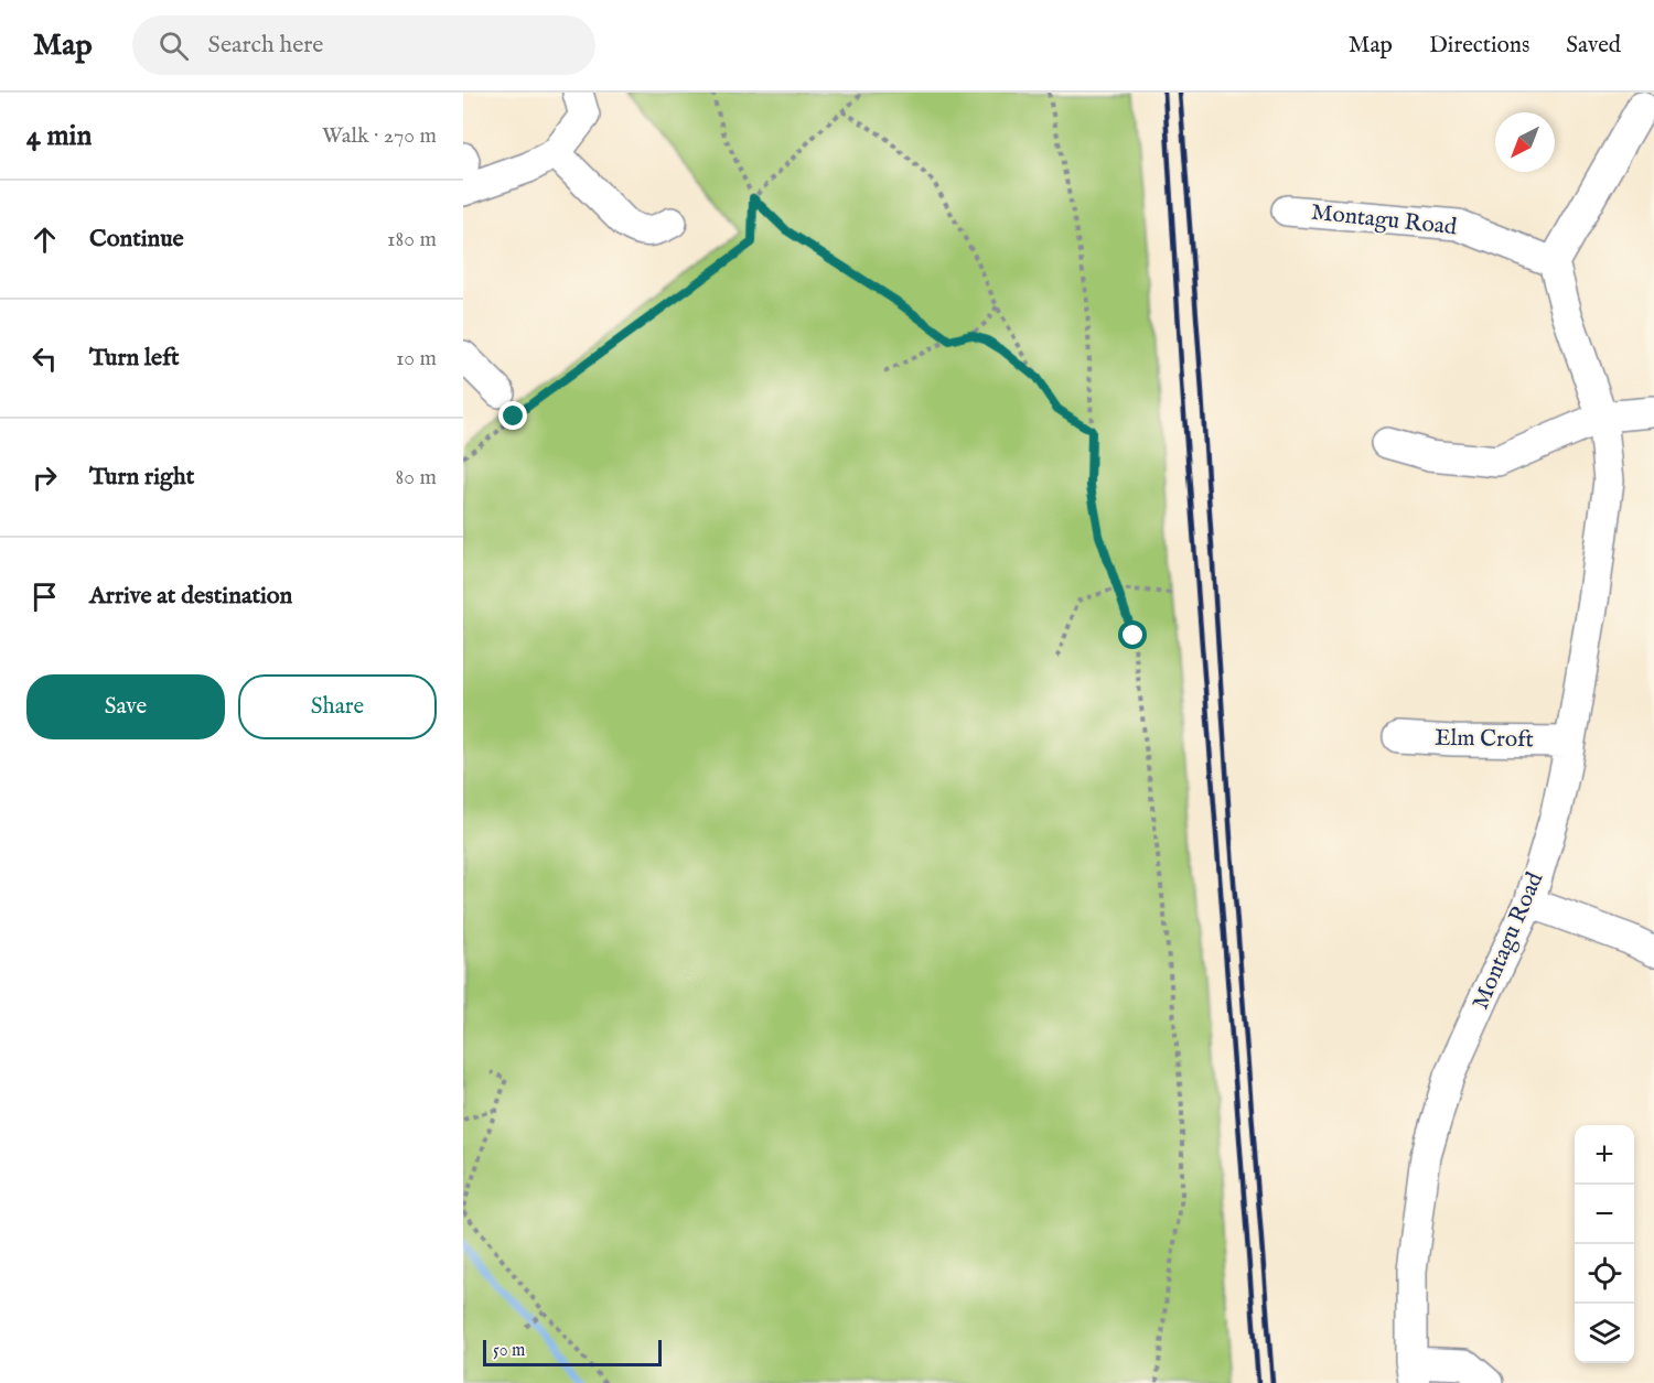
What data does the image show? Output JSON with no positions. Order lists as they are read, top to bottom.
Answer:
{
  "streets": {
    "street": ["Montagu Road", "Elm Croft"]
  },
  "crossings": [
    ["Montagu Road", "Elm Croft"]
  ],
  "scale_bar": "50 m",
  "north": "bottom left",
  "page": {
    "header": "Map",
    "search": "Search here",
    "nav": ["Map", "Directions", "Saved"],
    "heading": ["4 min", "Walk · 270 m"],
    "list": [
      ["Continue", "180 m"],
      ["Turn left", "10 m"],
      ["Turn right", "80 m"],
      "Arrive at destination"
    ],
    "buttons": ["Save", "Share"],
    "map_buttons": ["+", "−"],
    "scale": "50 m"
  }
}
